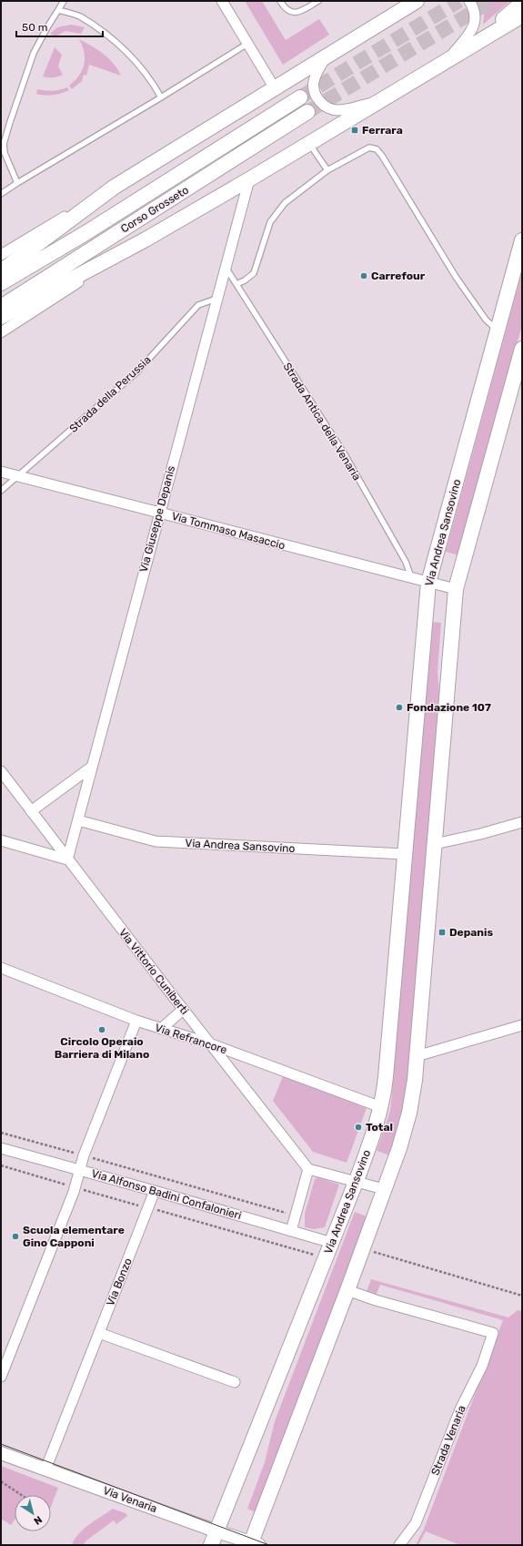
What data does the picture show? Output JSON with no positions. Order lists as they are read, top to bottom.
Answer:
{
  "streets": {
    "main road": ["Corso Grosseto", "Via Andrea Sansovino"],
    "street": [
      "Via Giuseppe Depanis",
      "Via Tommaso Masaccio",
      "Via Vittorio Cuniberti",
      "Via Refrancore",
      "Via Alfonso Badini Confalonieri",
      "Via Bonzo",
      "Strada Venaria",
      "Via Venaria"
    ],
    "lane": ["Strada della Perussia", "Strada Antica della Venaria"]
  },
  "crossings": [
    ["Corso Grosseto", "Via Giuseppe Depanis"],
    ["Strada della Perussia", "Via Giuseppe Depanis"],
    ["Strada della Perussia", "Via Tommaso Masaccio"],
    ["Strada Antica della Venaria", "Via Giuseppe Depanis"],
    ["Strada Antica della Venaria", "Via Tommaso Masaccio"],
    ["Via Giuseppe Depanis", "Via Tommaso Masaccio"],
    ["Via Giuseppe Depanis", "Via Andrea Sansovino"],
    ["Via Giuseppe Depanis", "Via Vittorio Cuniberti"],
    ["Via Tommaso Masaccio", "Via Andrea Sansovino"],
    ["Via Andrea Sansovino", "Via Refrancore"],
    ["Via Andrea Sansovino", "Via Alfonso Badini Confalonieri"],
    ["Via Andrea Sansovino", "Via Venaria"],
    ["Via Vittorio Cuniberti", "Via Refrancore"],
    ["Via Alfonso Badini Confalonieri", "Via Bonzo"],
    ["Via Bonzo", "Via Venaria"]
  ],
  "places": {
    "transit": ["Ferrara", "Depanis"],
    "other": [
      "Carrefour",
      "Fondazione 107",
      "Circolo Operaio Barriera di Milano",
      "Total",
      "Scuola elementare Gino Capponi"
    ]
  },
  "scale_bar": "50 m",
  "north": "bottom right"
}
